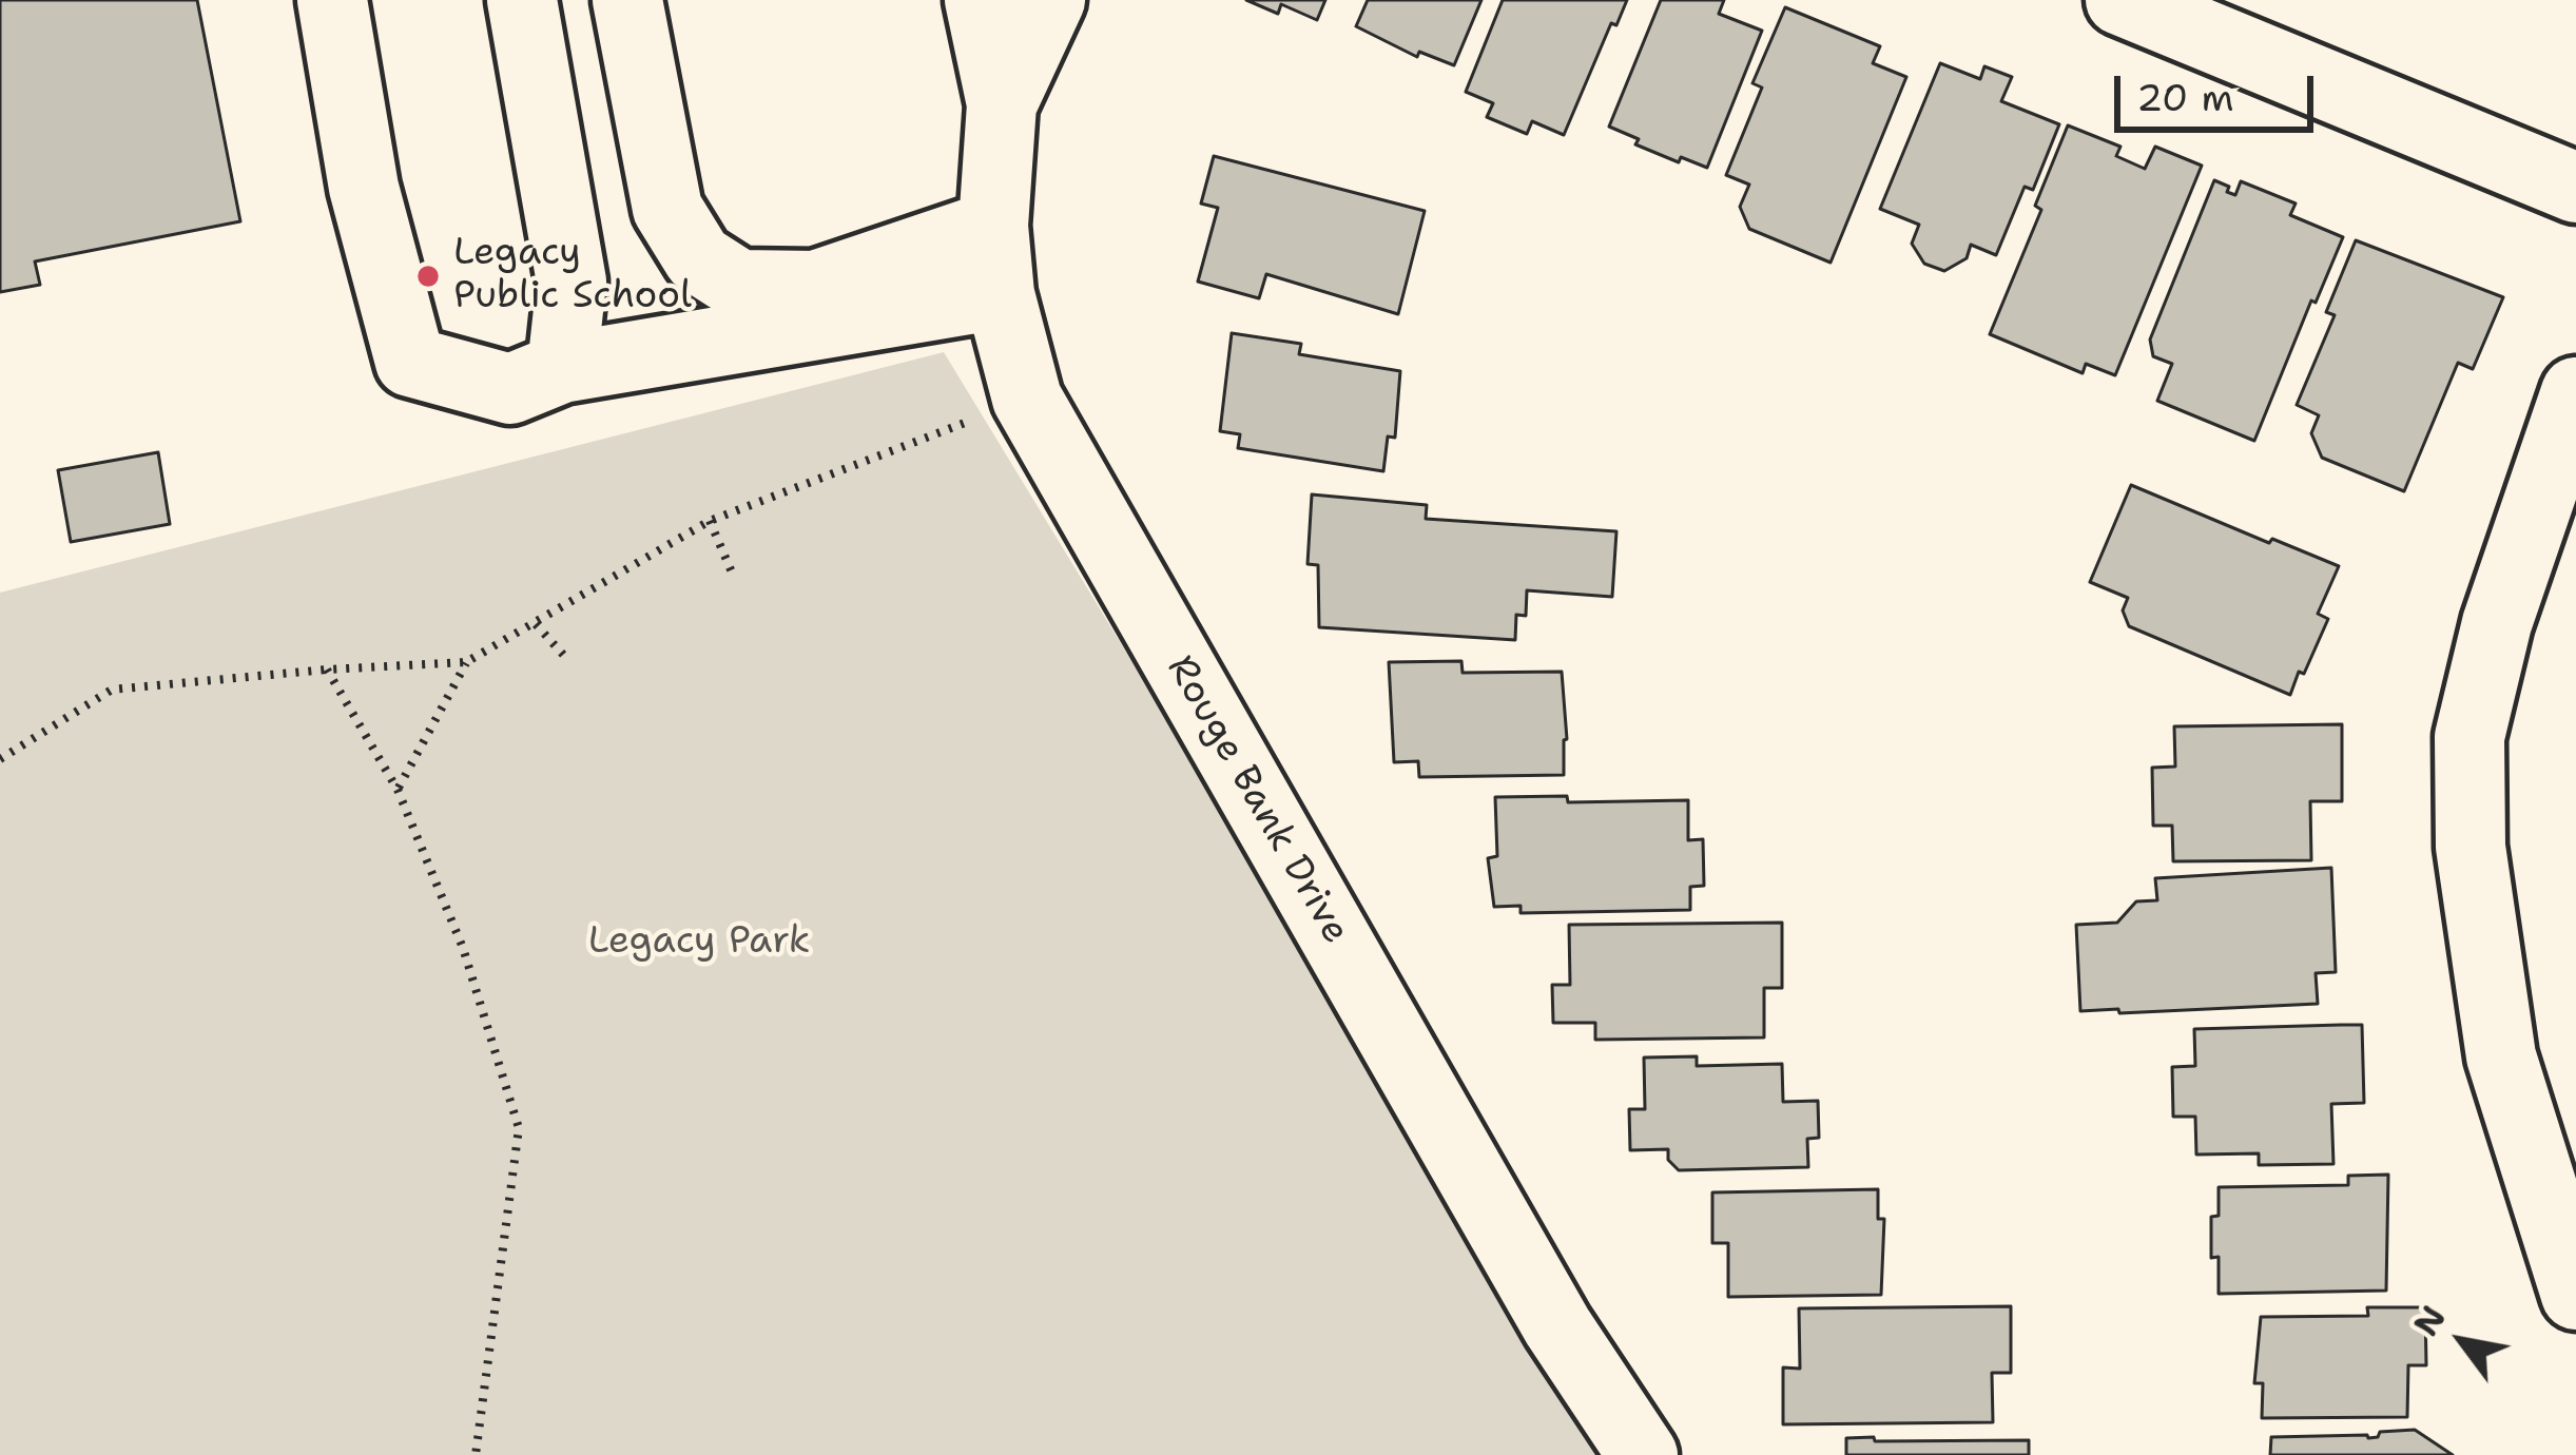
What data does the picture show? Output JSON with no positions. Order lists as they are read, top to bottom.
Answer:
{
  "streets": {
    "street": ["Rouge Bank Drive"]
  },
  "parks": ["Legacy Park"],
  "places": ["Legacy Public School"],
  "scale_bar": "20 m",
  "north": "top left"
}
